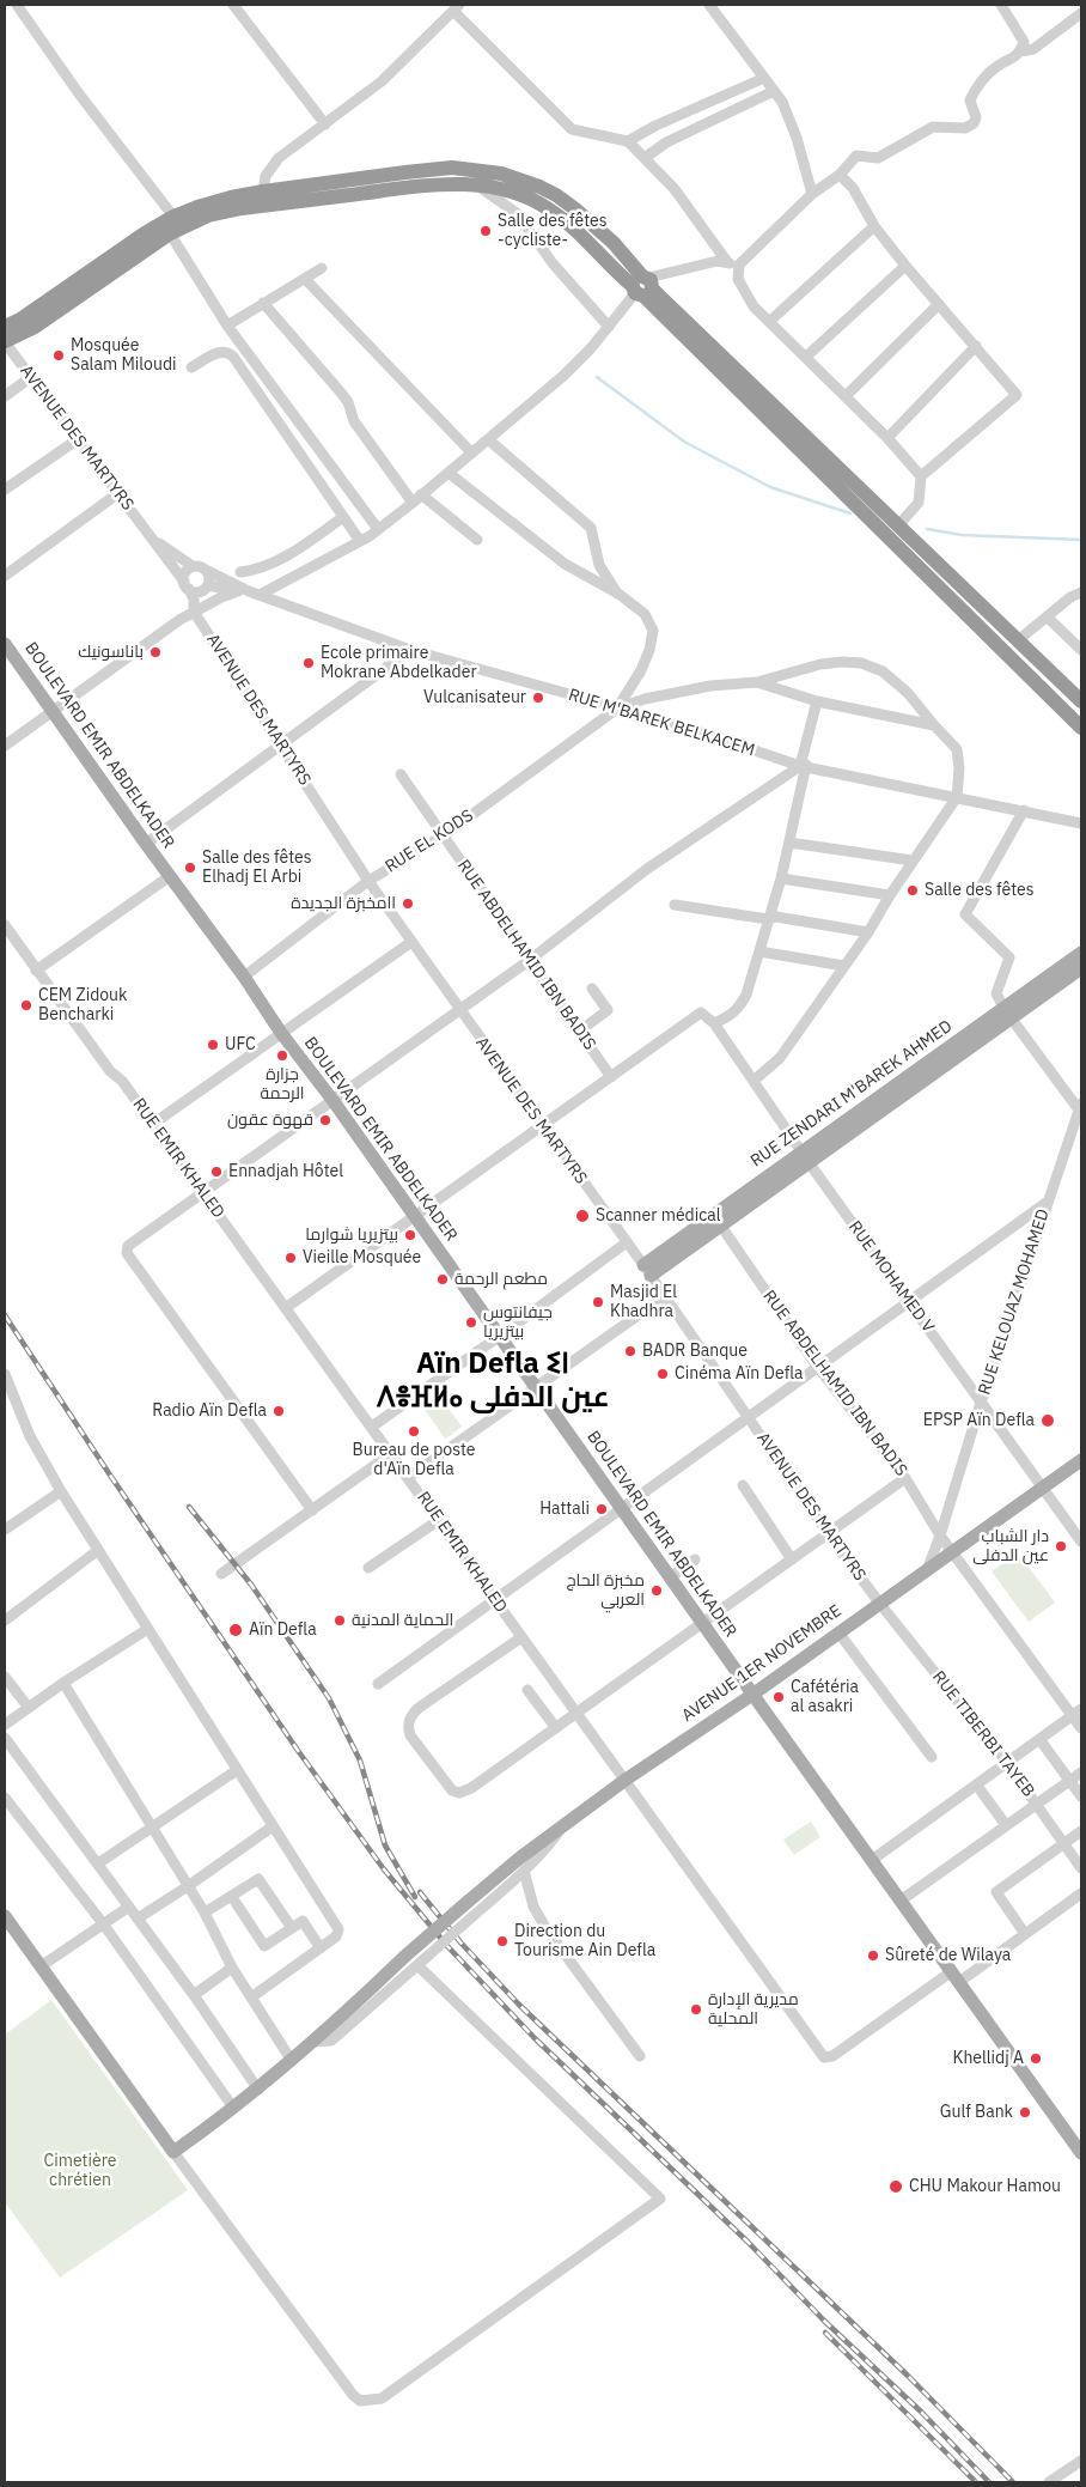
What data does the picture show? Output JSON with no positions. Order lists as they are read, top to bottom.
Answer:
{
  "streets": {
    "main road": ["BOULEVARD EMIR ABDELKADER", "AVENUE 1ER NOVEMBRE"],
    "street": [
      "AVENUE DES MARTYRS",
      "RUE M'BAREK BELKACEM",
      "RUE EL KODS",
      "RUE ABDELHAMID IBN BADIS",
      "RUE EMIR KHALED",
      "RUE MOHAMED V",
      "RUE KELOUAZ MOHAMED",
      "RUE TIBERBI TAYEB"
    ]
  },
  "crossings": [
    ["AVENUE DES MARTYRS", "RUE M'BAREK BELKACEM"],
    ["AVENUE DES MARTYRS", "RUE EL KODS"],
    ["AVENUE DES MARTYRS", "AVENUE 1ER NOVEMBRE"],
    ["AVENUE DES MARTYRS", "RUE TIBERBI TAYEB"],
    ["RUE M'BAREK BELKACEM", "RUE EL KODS"],
    ["BOULEVARD EMIR ABDELKADER", "RUE EL KODS"],
    ["BOULEVARD EMIR ABDELKADER", "RUE EMIR KHALED"],
    ["BOULEVARD EMIR ABDELKADER", "AVENUE 1ER NOVEMBRE"],
    ["RUE EL KODS", "RUE ABDELHAMID IBN BADIS"],
    ["RUE ABDELHAMID IBN BADIS", "RUE MOHAMED V"],
    ["RUE ABDELHAMID IBN BADIS", "RUE KELOUAZ MOHAMED"],
    ["RUE ABDELHAMID IBN BADIS", "AVENUE 1ER NOVEMBRE"],
    ["RUE EMIR KHALED", "AVENUE 1ER NOVEMBRE"],
    ["RUE MOHAMED V", "RUE KELOUAZ MOHAMED"],
    ["RUE MOHAMED V", "AVENUE 1ER NOVEMBRE"],
    ["RUE KELOUAZ MOHAMED", "AVENUE 1ER NOVEMBRE"],
    ["AVENUE 1ER NOVEMBRE", "RUE TIBERBI TAYEB"]
  ],
  "districts": ["Aïn Defla ⵉⵏ ⴷⴻⴼⵍⴰ عين الدفلى"],
  "parks": ["Cimetière chrétien"],
  "places": [
    "Salle des fêtes -cycliste-",
    "Mosquée Salam Miloudi",
    "باناسونيك",
    "Ecole primaire Mokrane Abdelkader",
    "Vulcanisateur",
    "Salle des fêtes Elhadj El Arbi",
    "Salle des fêtes",
    "اامخبزة الجديدة",
    "CEM Zidouk Bencharki",
    "UFC",
    "جزارة الرحمة",
    "قهوة عقون",
    "Ennadjah Hôtel",
    "Scanner médical",
    "بيتزيريا شوارما",
    "Vieille Mosquée",
    "مطعم الرحمة",
    "Masjid El Khadhra",
    "جيفانتوس بيتزيريا",
    "BADR Banque",
    "Cinéma Aïn Defla",
    "Radio Aïn Defla",
    "EPSP Aïn Defla",
    "Bureau de poste d'Aïn Defla",
    "Hattali",
    "دار الشباب عين الدفلى",
    "مخبزة الحاج العربي",
    "الحماية المدنية",
    "Aïn Defla",
    "Cafétéria al asakri",
    "Direction du Tourisme Ain Defla",
    "Sûreté de Wilaya",
    "مديرية الإدارة المحلية",
    "Khellidj A",
    "Gulf Bank",
    "CHU Makour Hamou"
  ]
}
